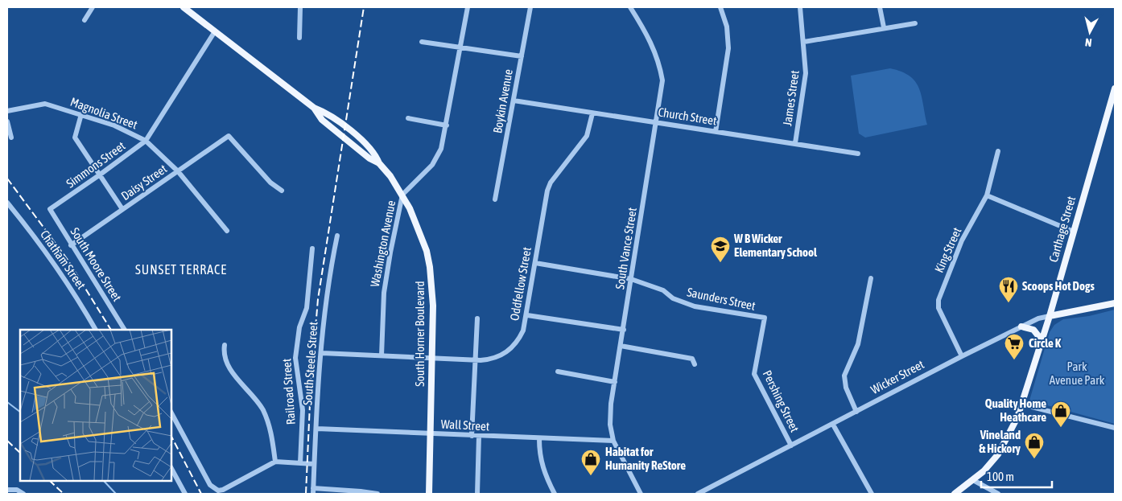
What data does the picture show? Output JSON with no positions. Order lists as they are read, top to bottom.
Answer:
{
  "streets": {
    "main road": ["Carthage Street", "South Horner Boulevard", "Wicker Street"],
    "street": [
      "James Street",
      "Boykin Avenue",
      "Magnolia Street",
      "Church Street",
      "Simmons Street",
      "Daisy Street",
      "Washington Avenue",
      "South Vance Street",
      "King Street",
      "Chatham Street",
      "South Moore Street",
      "Oddfellow Street",
      "Saunders Street",
      "South Steele Street",
      "Railroad Street",
      "Pershing Street",
      "Wall Street"
    ]
  },
  "crossings": [
    ["James Street", "Church Street"],
    ["Boykin Avenue", "Church Street"],
    ["Magnolia Street", "Simmons Street"],
    ["Magnolia Street", "Daisy Street"],
    ["Church Street", "South Vance Street"],
    ["Church Street", "Oddfellow Street"],
    ["Simmons Street", "South Moore Street"],
    ["Simmons Street", "South Horner Boulevard"],
    ["Daisy Street", "South Moore Street"],
    ["Carthage Street", "Wicker Street"],
    ["Washington Avenue", "Oddfellow Street"],
    ["Washington Avenue", "South Horner Boulevard"],
    ["South Vance Street", "Saunders Street"],
    ["South Vance Street", "Wall Street"],
    ["King Street", "Wicker Street"],
    ["Oddfellow Street", "Saunders Street"],
    ["Oddfellow Street", "South Horner Boulevard"],
    ["Oddfellow Street", "South Steele Street"],
    ["Saunders Street", "Pershing Street"],
    ["South Horner Boulevard", "Wall Street"],
    ["South Steele Street", "Wall Street"],
    ["Wicker Street", "Pershing Street"]
  ],
  "districts": ["SUNSET TERRACE"],
  "parks": ["Park Avenue Park"],
  "places": {
    "school or university": ["W B Wicker Elementary School"],
    "restaurant": ["Scoops Hot Dogs"],
    "supermarket": ["Circle K"],
    "shop": ["Quality Home Heathcare", "Vineland & Hickory", "Habitat for Humanity ReStore"]
  },
  "scale_bar": "100 m",
  "north": "bottom"
}
